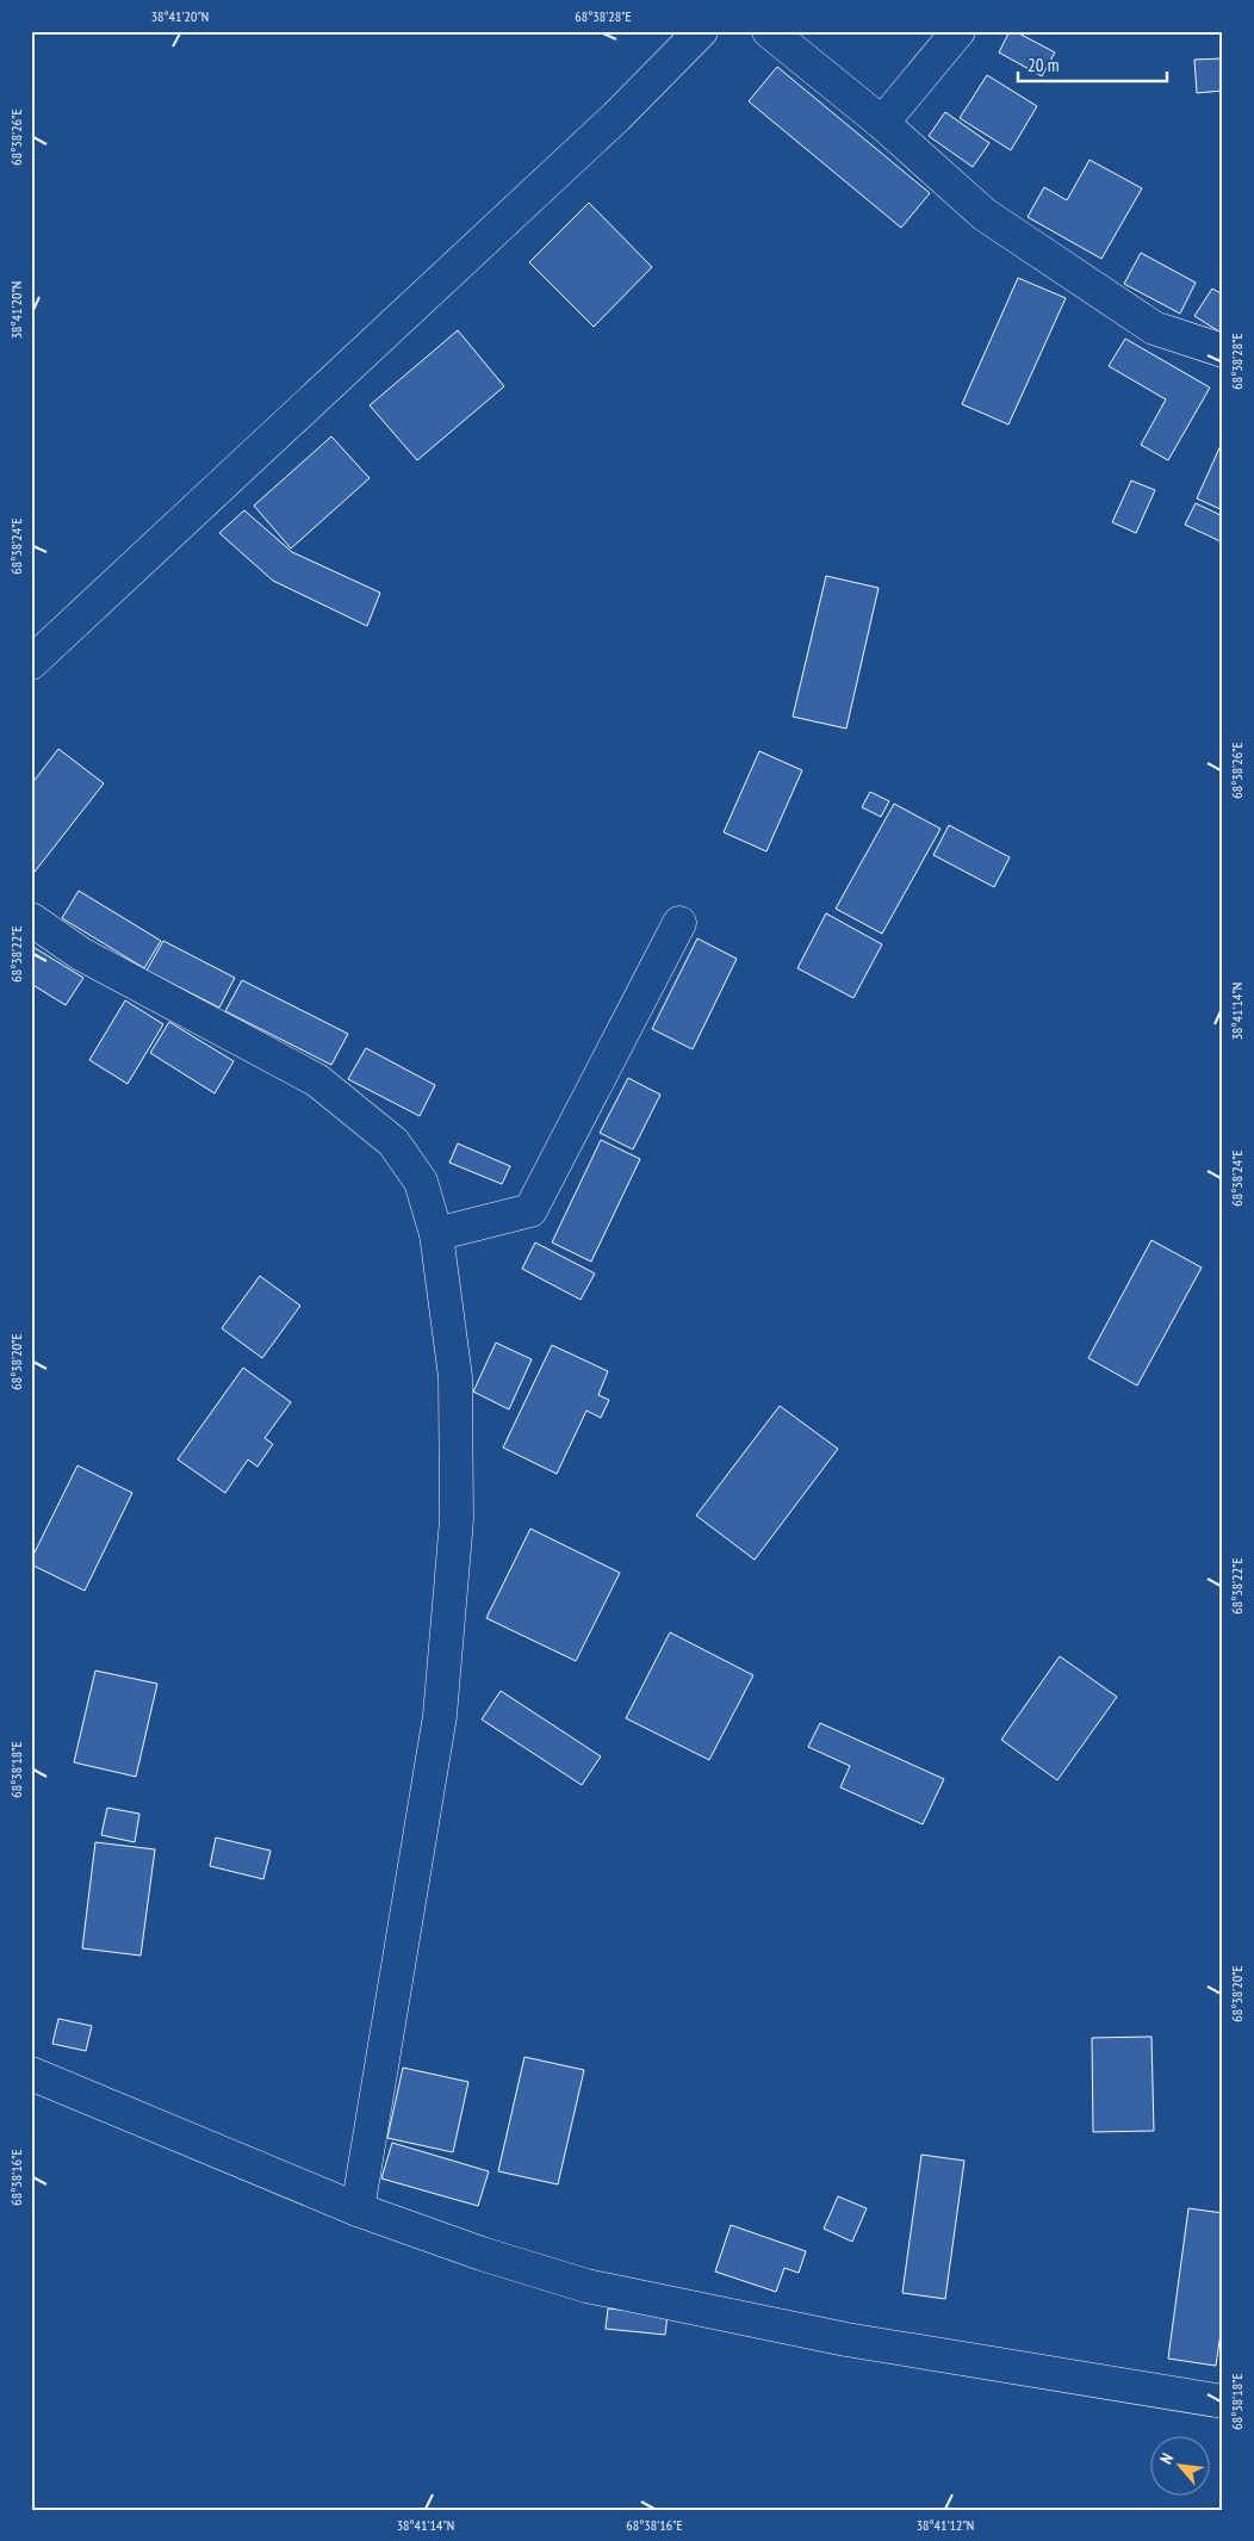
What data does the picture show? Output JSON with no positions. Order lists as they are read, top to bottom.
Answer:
{
  "scale_bar": "20 m",
  "north": "top left",
  "coordinates": [
    "38°41'20\"N",
    "68°38'28\"E",
    "68°38'26\"E",
    "68°38'24\"E",
    "68°38'22\"E",
    "38°41'14\"N",
    "68°38'20\"E",
    "68°38'18\"E",
    "68°38'16\"E",
    "38°41'12\"N"
  ]
}
